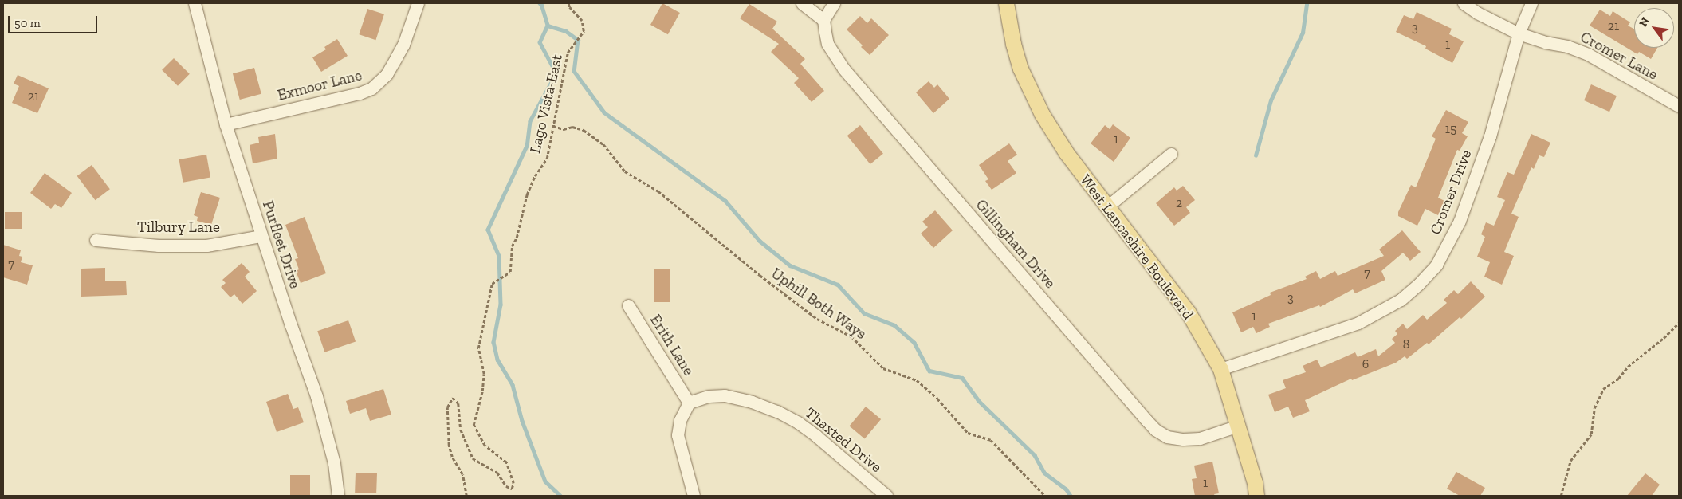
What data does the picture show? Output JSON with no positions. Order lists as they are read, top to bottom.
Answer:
{
  "streets": {
    "main road": ["West Lancashire Boulevard"],
    "street": [
      "Cromer Lane",
      "Exmoor Lane",
      "Cromer Drive",
      "Tilbury Lane",
      "Gillingham Drive",
      "Purfleet Drive",
      "Erith Lane",
      "Thaxted Drive"
    ],
    "path": ["Lago Vista-East", "Uphill Both Ways"]
  },
  "crossings": [
    ["Cromer Lane", "Cromer Drive"],
    ["Exmoor Lane", "Purfleet Drive"],
    ["Lago Vista-East", "Uphill Both Ways"],
    ["Cromer Drive", "West Lancashire Boulevard"],
    ["Tilbury Lane", "Purfleet Drive"],
    ["Gillingham Drive", "West Lancashire Boulevard"],
    ["Erith Lane", "Thaxted Drive"]
  ],
  "house_numbers": [
    "21",
    "3",
    "1",
    "21",
    "15",
    "1",
    "2",
    "7",
    "7",
    "3",
    "1",
    "8",
    "6",
    "1"
  ],
  "scale_bar": "50 m",
  "north": "top left"
}
